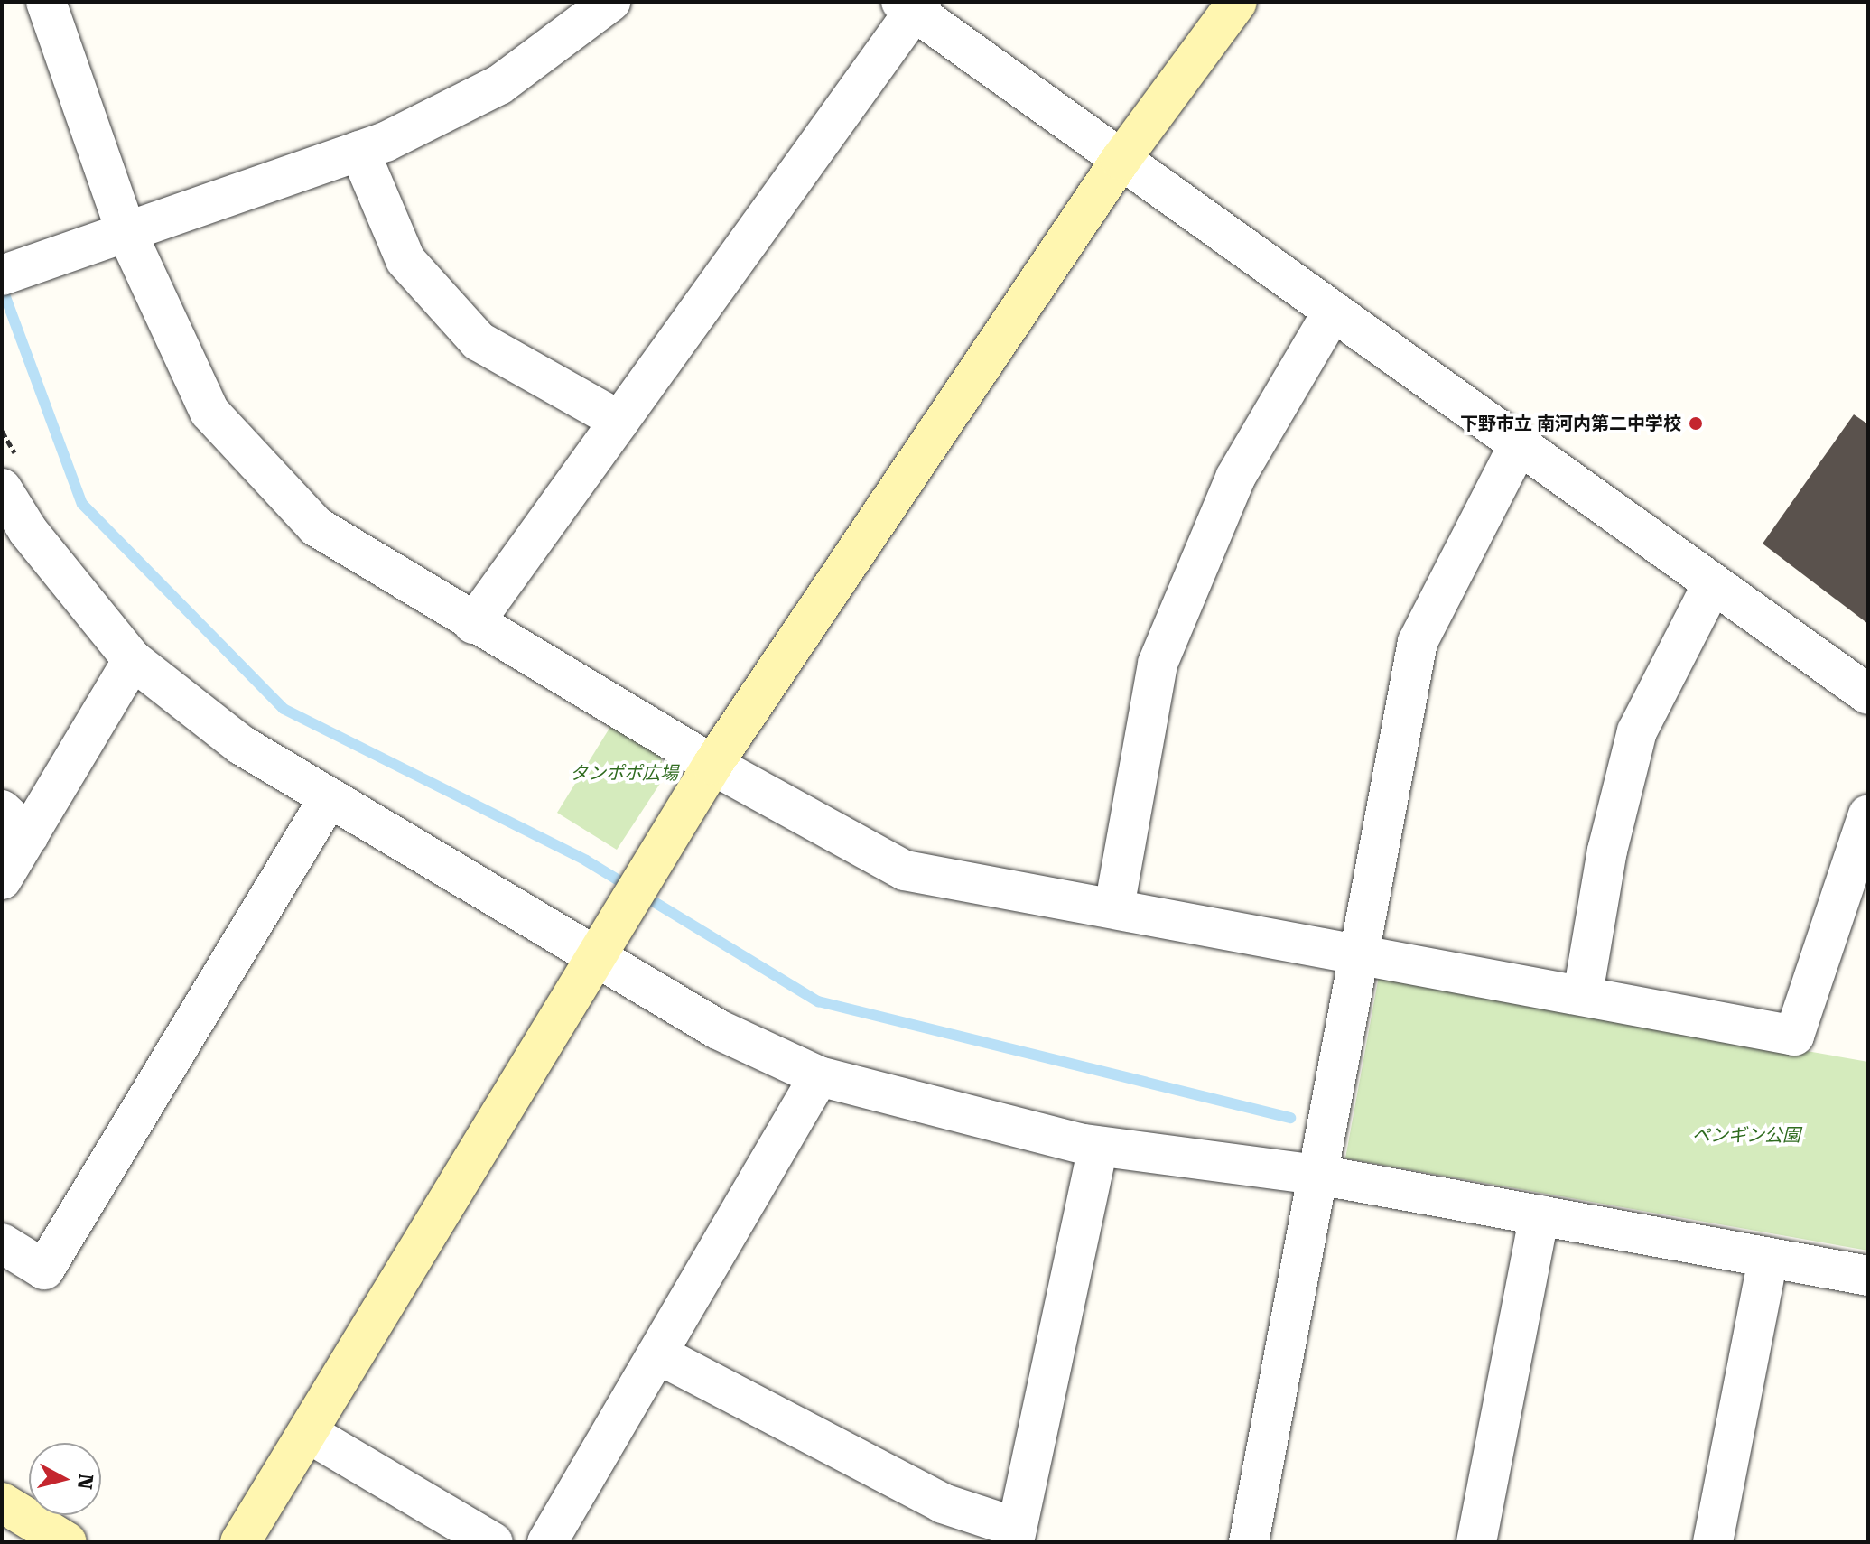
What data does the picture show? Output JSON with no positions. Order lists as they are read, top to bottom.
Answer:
{
  "parks": ["タンポポ広場", "ペンギン公園"],
  "places": ["下野市立 南河内第二中学校"],
  "north": "right"
}
